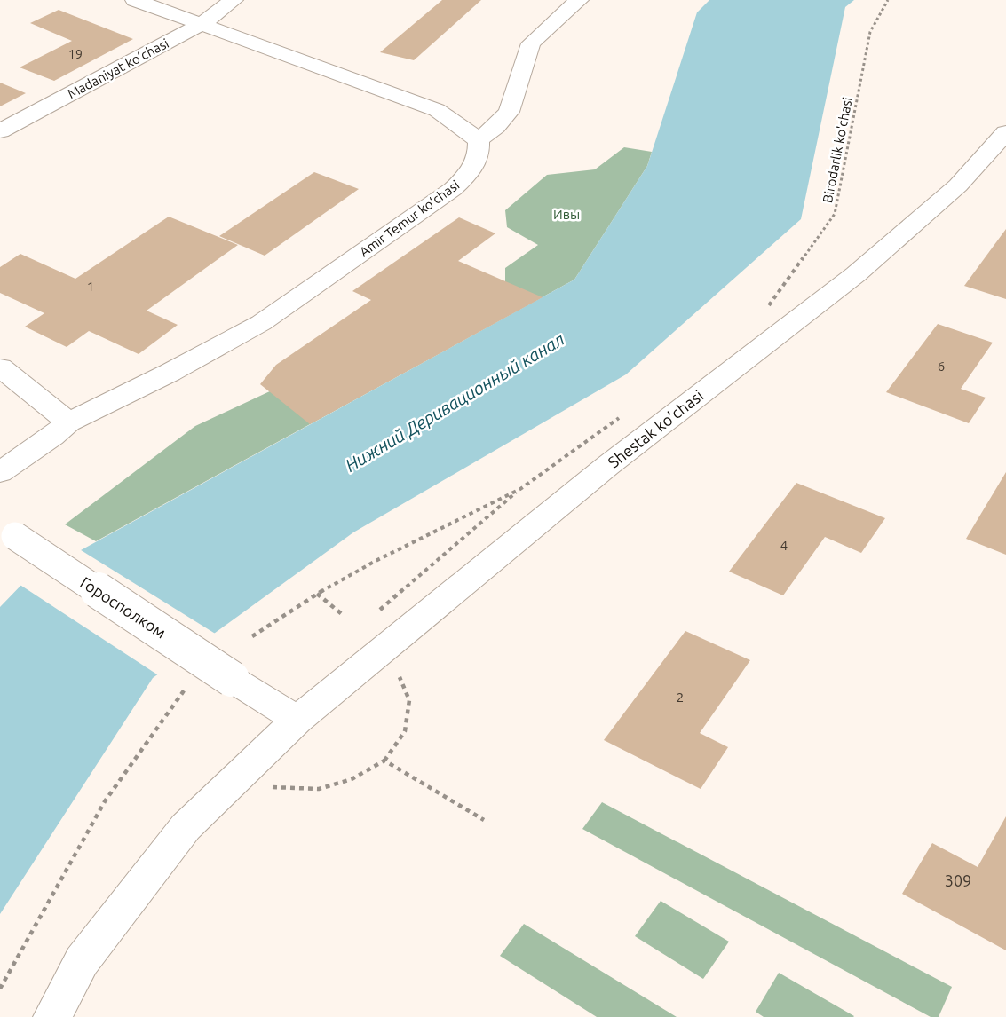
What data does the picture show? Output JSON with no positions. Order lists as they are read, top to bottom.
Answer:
{
  "streets": {
    "street": [
      "Madaniyat ko‘chasi",
      "Amir Temur ko‘chasi",
      "Shestak ko'chasi",
      "Горосполком"
    ],
    "path": ["Birodarlik ko'chasi"]
  },
  "crossings": [
    ["Shestak ko'chasi", "Горосполком"]
  ],
  "water": ["Нижний Деривационный канал"],
  "parks": ["Ивы"],
  "house_numbers": [
    "19",
    "1",
    "6",
    "4",
    "2",
    "309"
  ]
}
